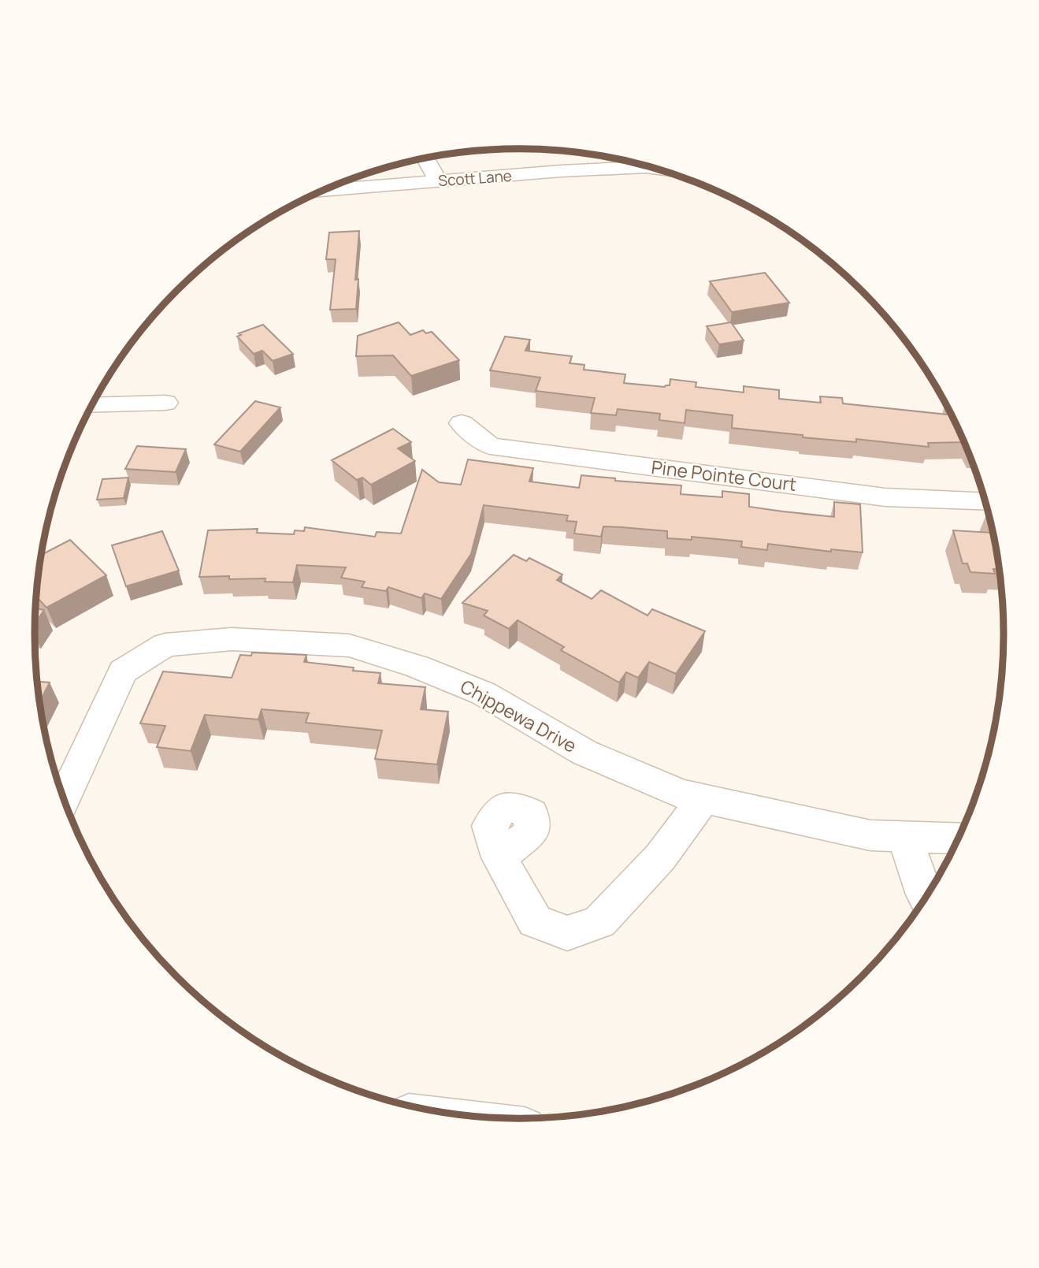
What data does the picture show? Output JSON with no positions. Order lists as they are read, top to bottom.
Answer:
{
  "streets": {
    "street": ["Scott Lane", "Pine Pointe Court", "Chippewa Drive"]
  }
}
